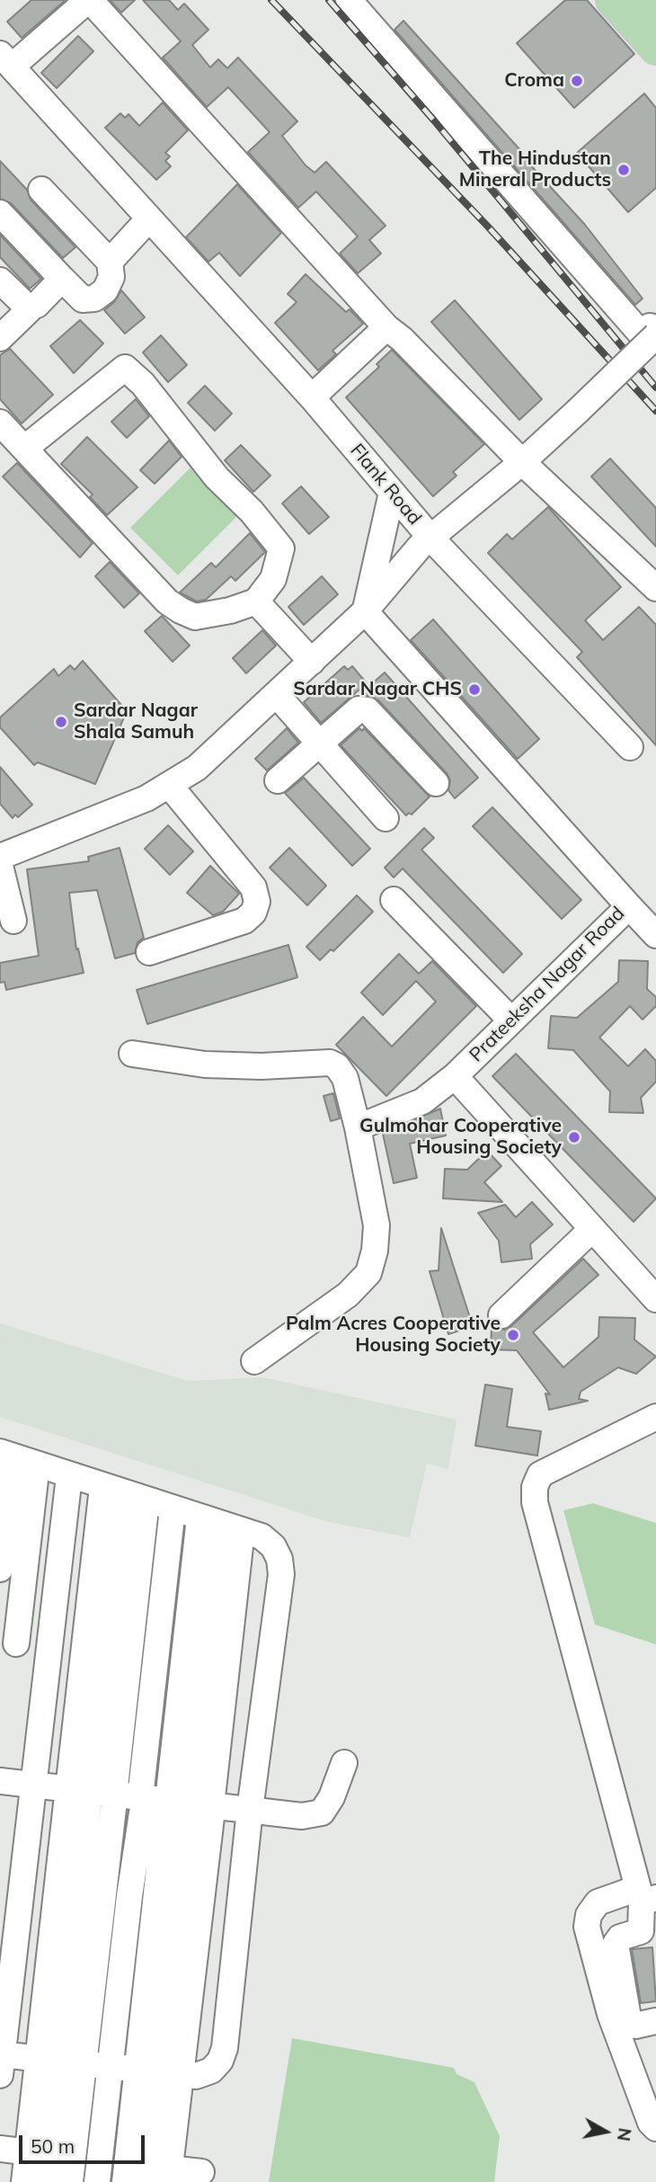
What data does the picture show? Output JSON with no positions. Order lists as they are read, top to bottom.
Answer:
{
  "streets": {
    "street": ["Flank Road", "Prateeksha Nagar Road"]
  },
  "crossings": [
    ["Flank Road", "Prateeksha Nagar Road"]
  ],
  "places": [
    "Croma",
    "The Hindustan Mineral Products",
    "Sardar Nagar CHS",
    "Sardar Nagar Shala Samuh",
    "Gulmohar Cooperative Housing Society",
    "Palm Acres Cooperative Housing Society"
  ],
  "scale_bar": "50 m",
  "north": "right"
}
